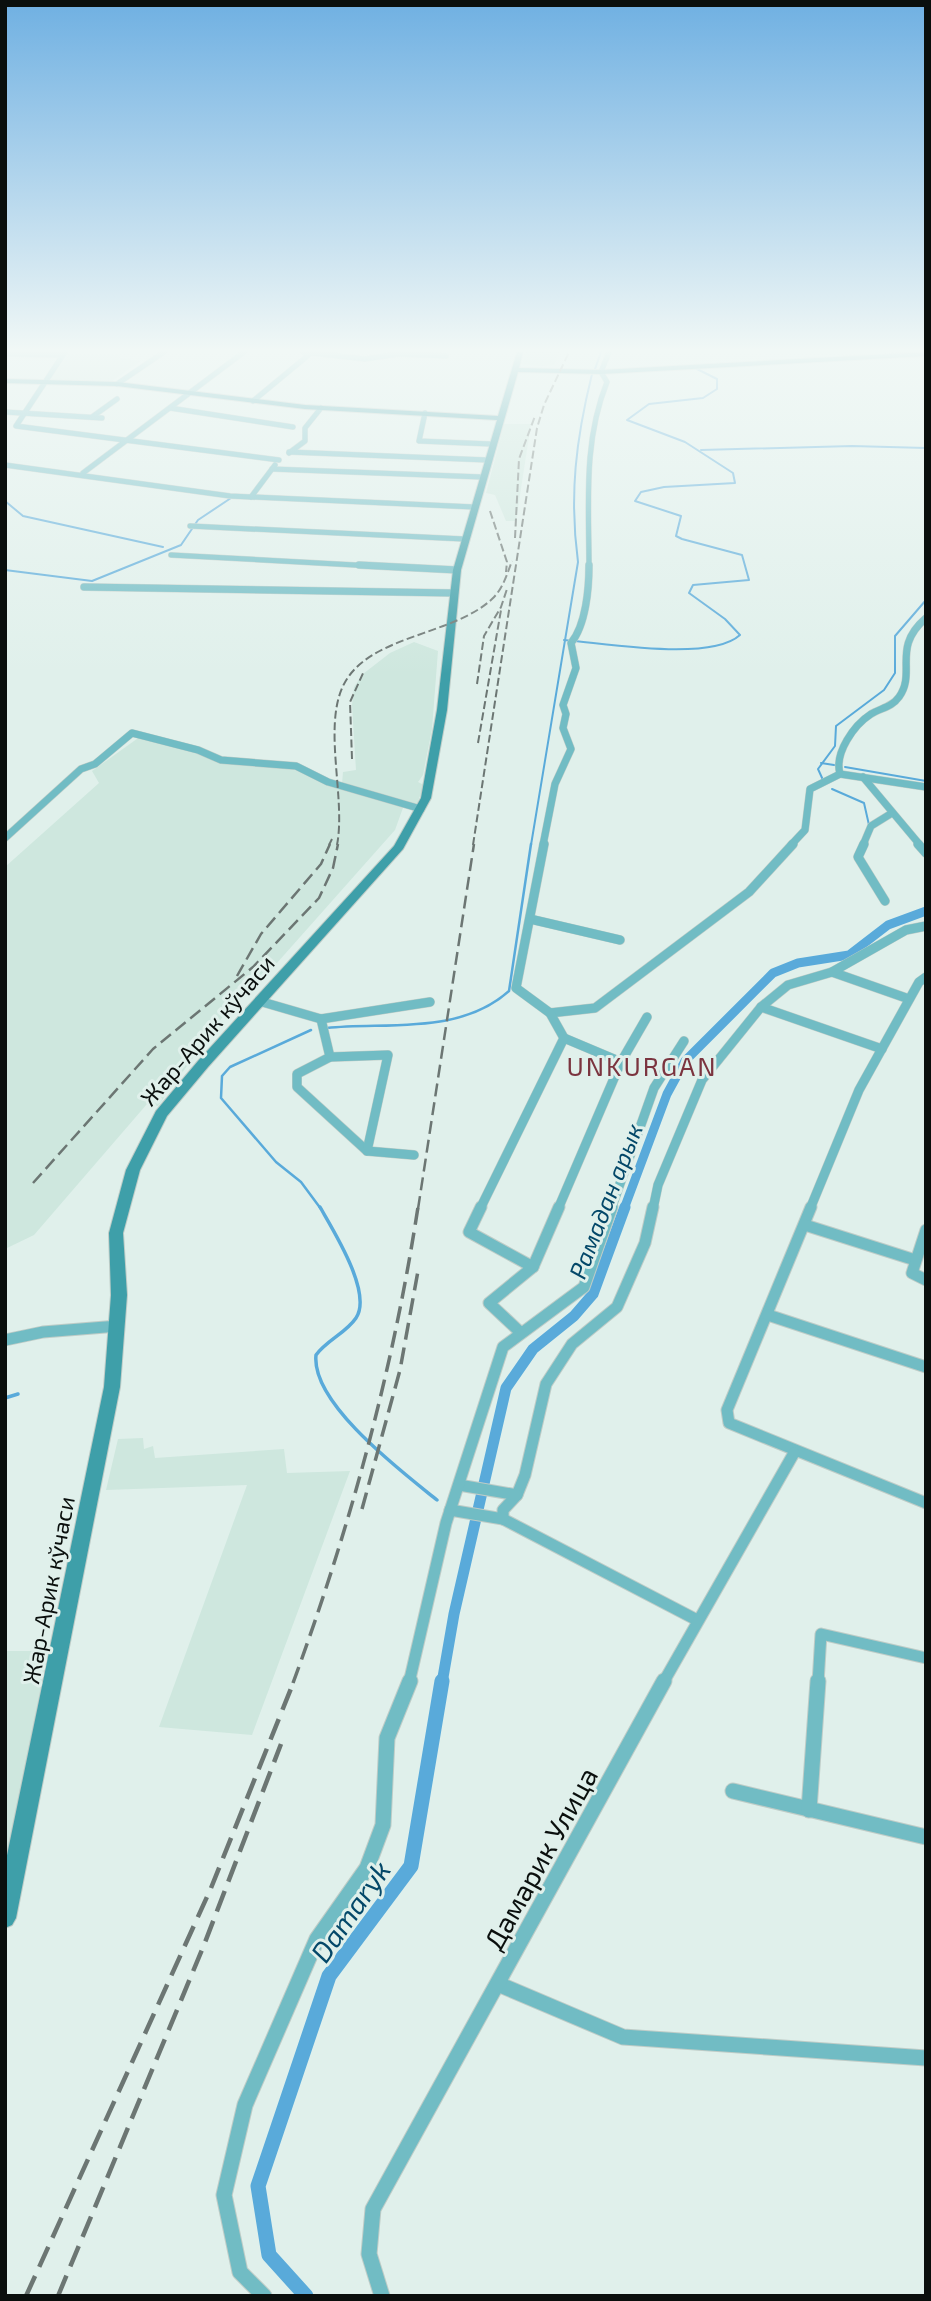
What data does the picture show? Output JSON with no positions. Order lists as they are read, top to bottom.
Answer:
{
  "streets": {
    "main road": ["Жар-Арик кўчаси"],
    "street": ["Дамарик Улица"]
  },
  "districts": ["UNKURGAN"],
  "water": ["Рамадан арык", "Damaryk"]
}
